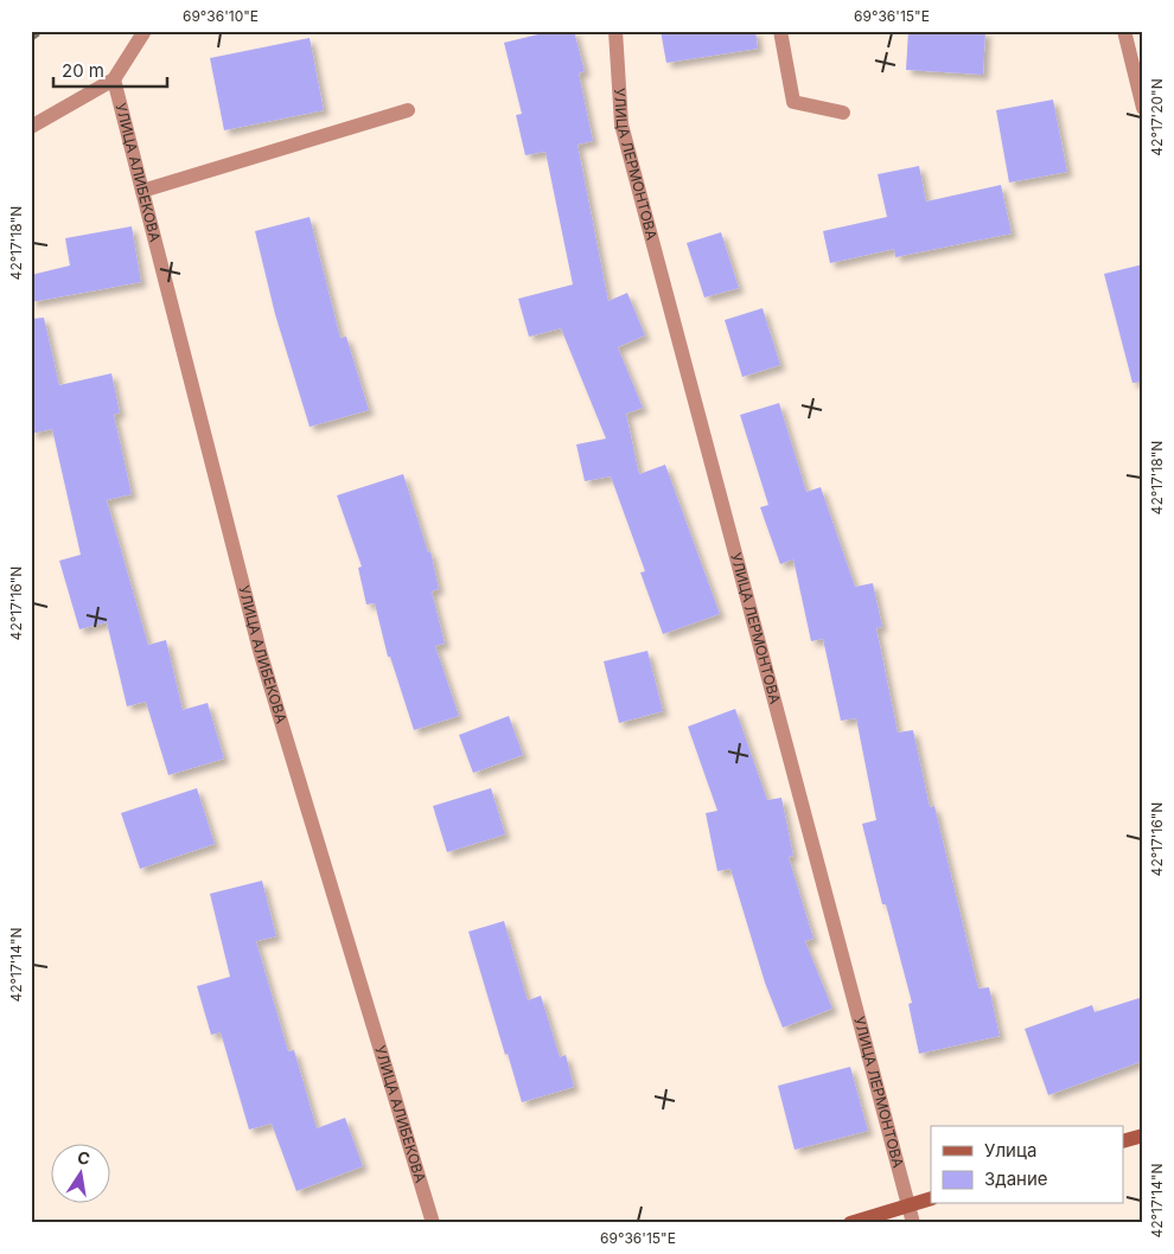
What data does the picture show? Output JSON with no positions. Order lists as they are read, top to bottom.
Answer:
{
  "streets": {
    "street": ["УЛИЦА ЛЕРМОНТОВА", "УЛИЦА АЛИБЕКОВА"]
  },
  "legend": ["Улица", "Здание"],
  "scale_bar": "20 m",
  "north": "top",
  "coordinates": [
    "69°36'10\"E",
    "69°36'15\"E",
    "42°17'20\"N",
    "42°17'18\"N",
    "42°17'16\"N",
    "42°17'14\"N"
  ]
}
